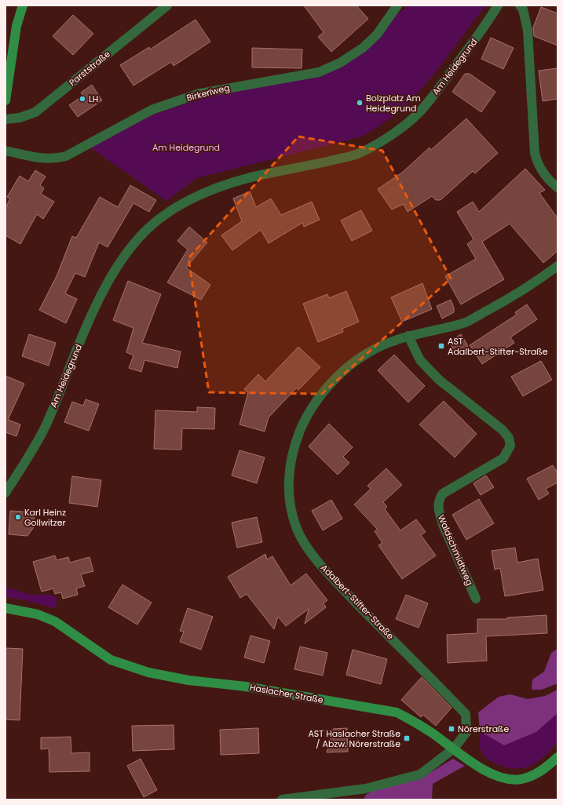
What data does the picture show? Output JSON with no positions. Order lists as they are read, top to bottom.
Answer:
{
  "streets": {
    "street": [
      "Am Heidegrund",
      "Parststraße",
      "Birkerlweg",
      "Waldschmidtweg",
      "Adalbert-Stifter-Straße",
      "Haslacher Straße"
    ]
  },
  "crossings": [
    ["Waldschmidtweg", "Adalbert-Stifter-Straße"],
    ["Adalbert-Stifter-Straße", "Haslacher Straße"]
  ],
  "parks": ["Am Heidegrund"],
  "places": {
    "other": ["LH", "Bolzplatz Am Heidegrund", "Karl Heinz Gollwitzer"],
    "transit": ["AST Adalbert-Stifter-Straße", "Nörerstraße", "AST Haslacher Straße / Abzw. Nörerstraße"]
  }
}
